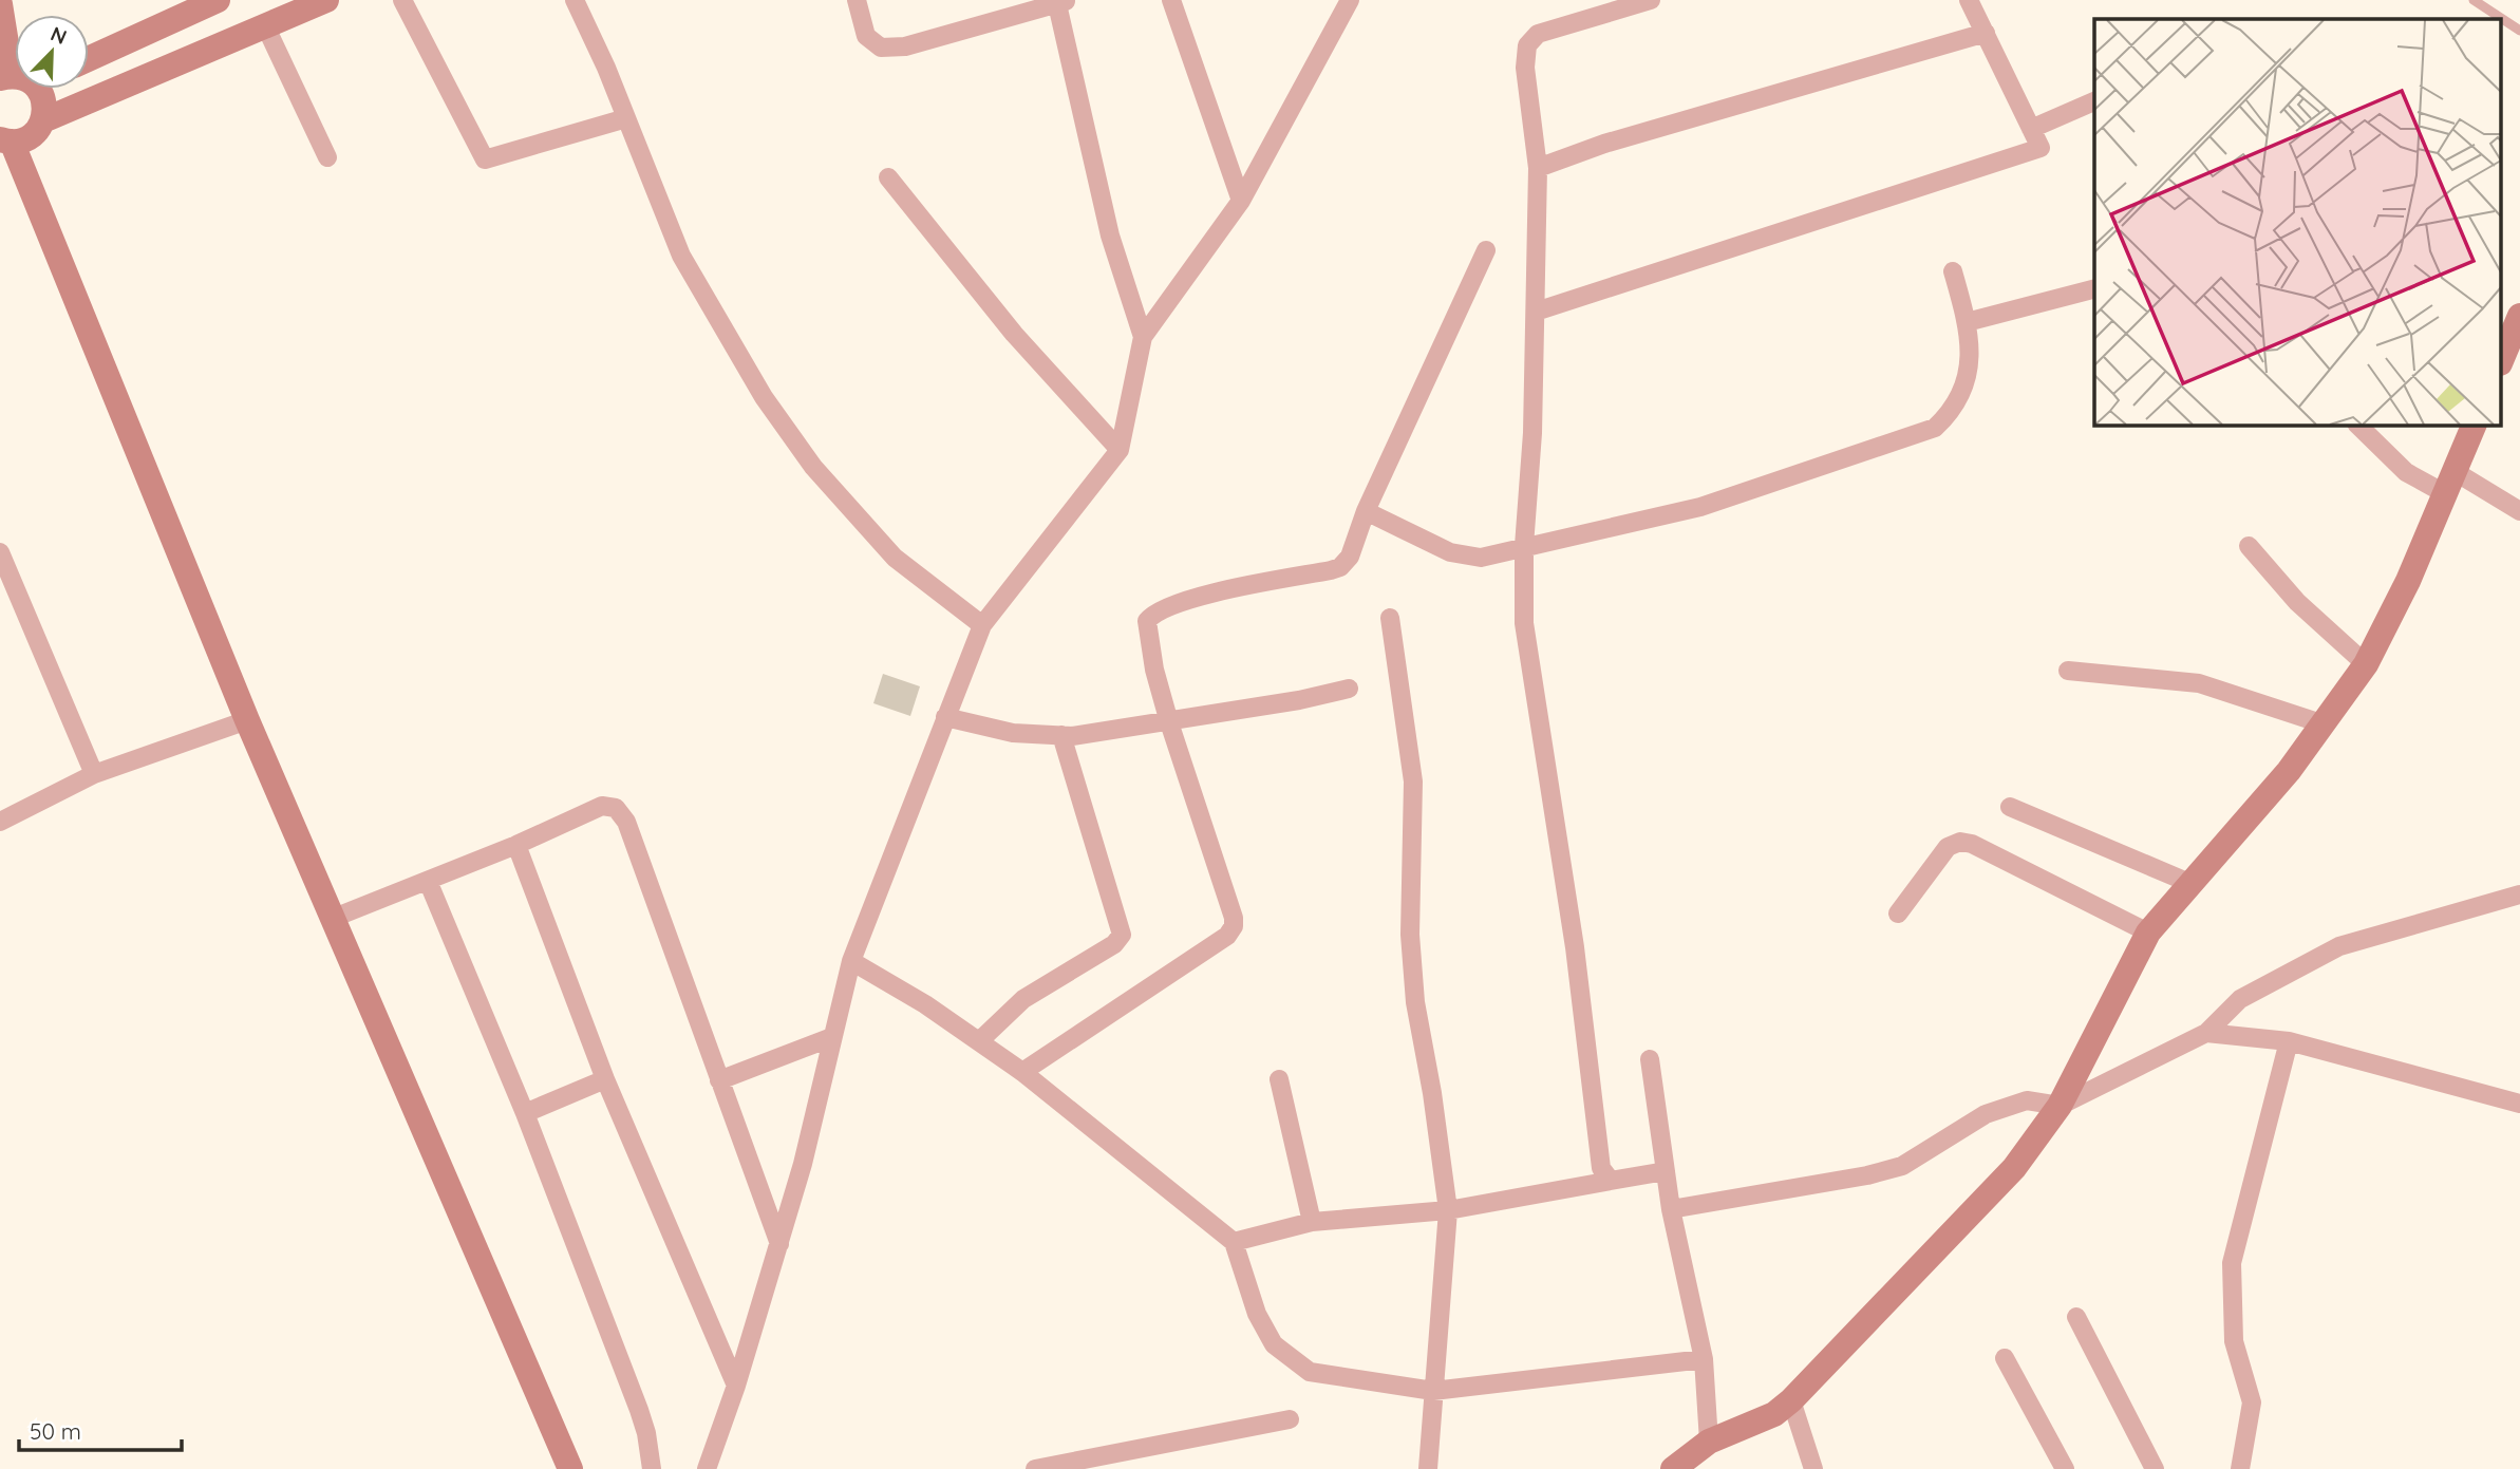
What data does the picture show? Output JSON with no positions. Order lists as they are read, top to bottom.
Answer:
{
  "scale_bar": "50 m",
  "north": "top right"
}
